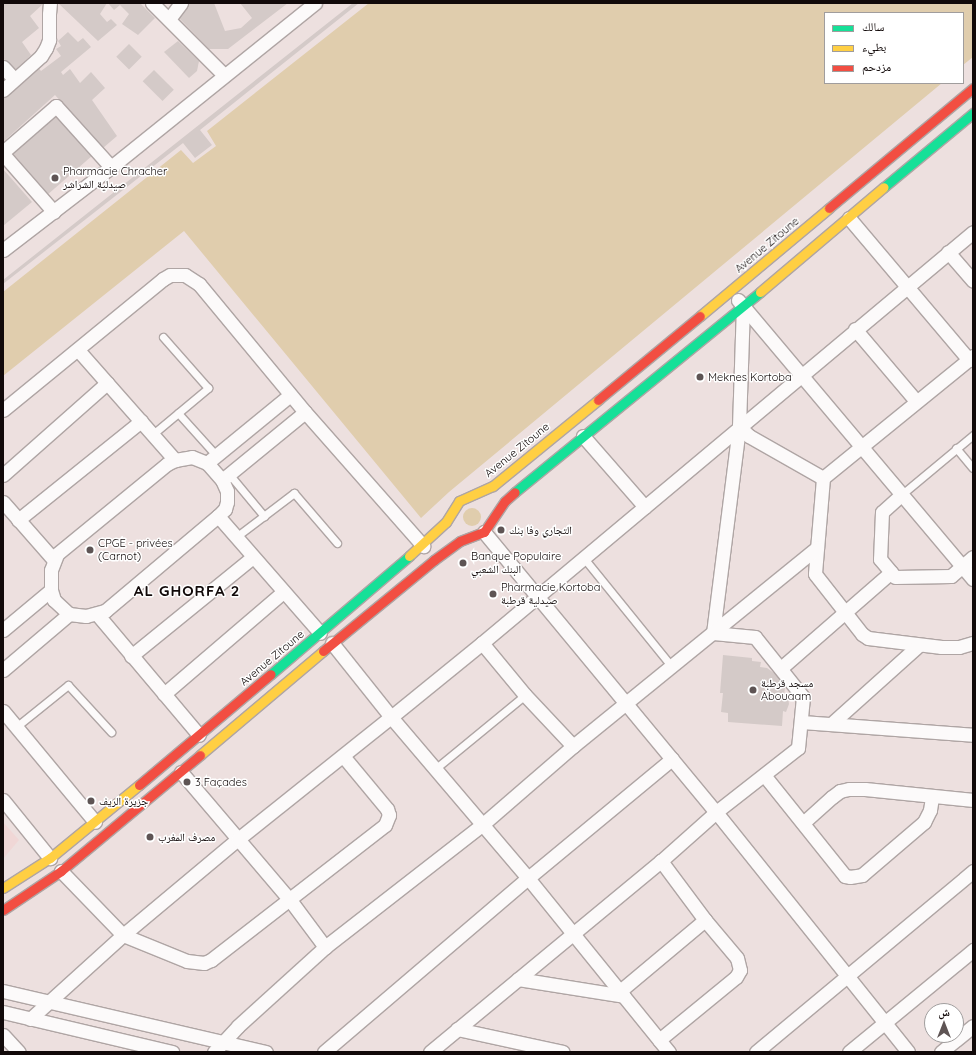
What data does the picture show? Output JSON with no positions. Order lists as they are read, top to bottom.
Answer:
{
  "streets": {
    "main road": ["Avenue Zitoune"]
  },
  "districts": ["AL GHORFA 2"],
  "places": [
    "Pharmacie Chracher صيدلية الشراشر",
    "Meknes Kortoba",
    "التجاري وفا بنك",
    "CPGE - privées (Carnot)",
    "Banque Populaire البنك الشعبي",
    "Pharmacie Kortoba صيدلية قرطبة",
    "مسجد قرطبة Abouaam",
    "3 Façades",
    "جزيرة الريف",
    "مصرف المغرب"
  ],
  "legend": ["سالك", "بطيء", "مزدحم"],
  "north": "top"
}
